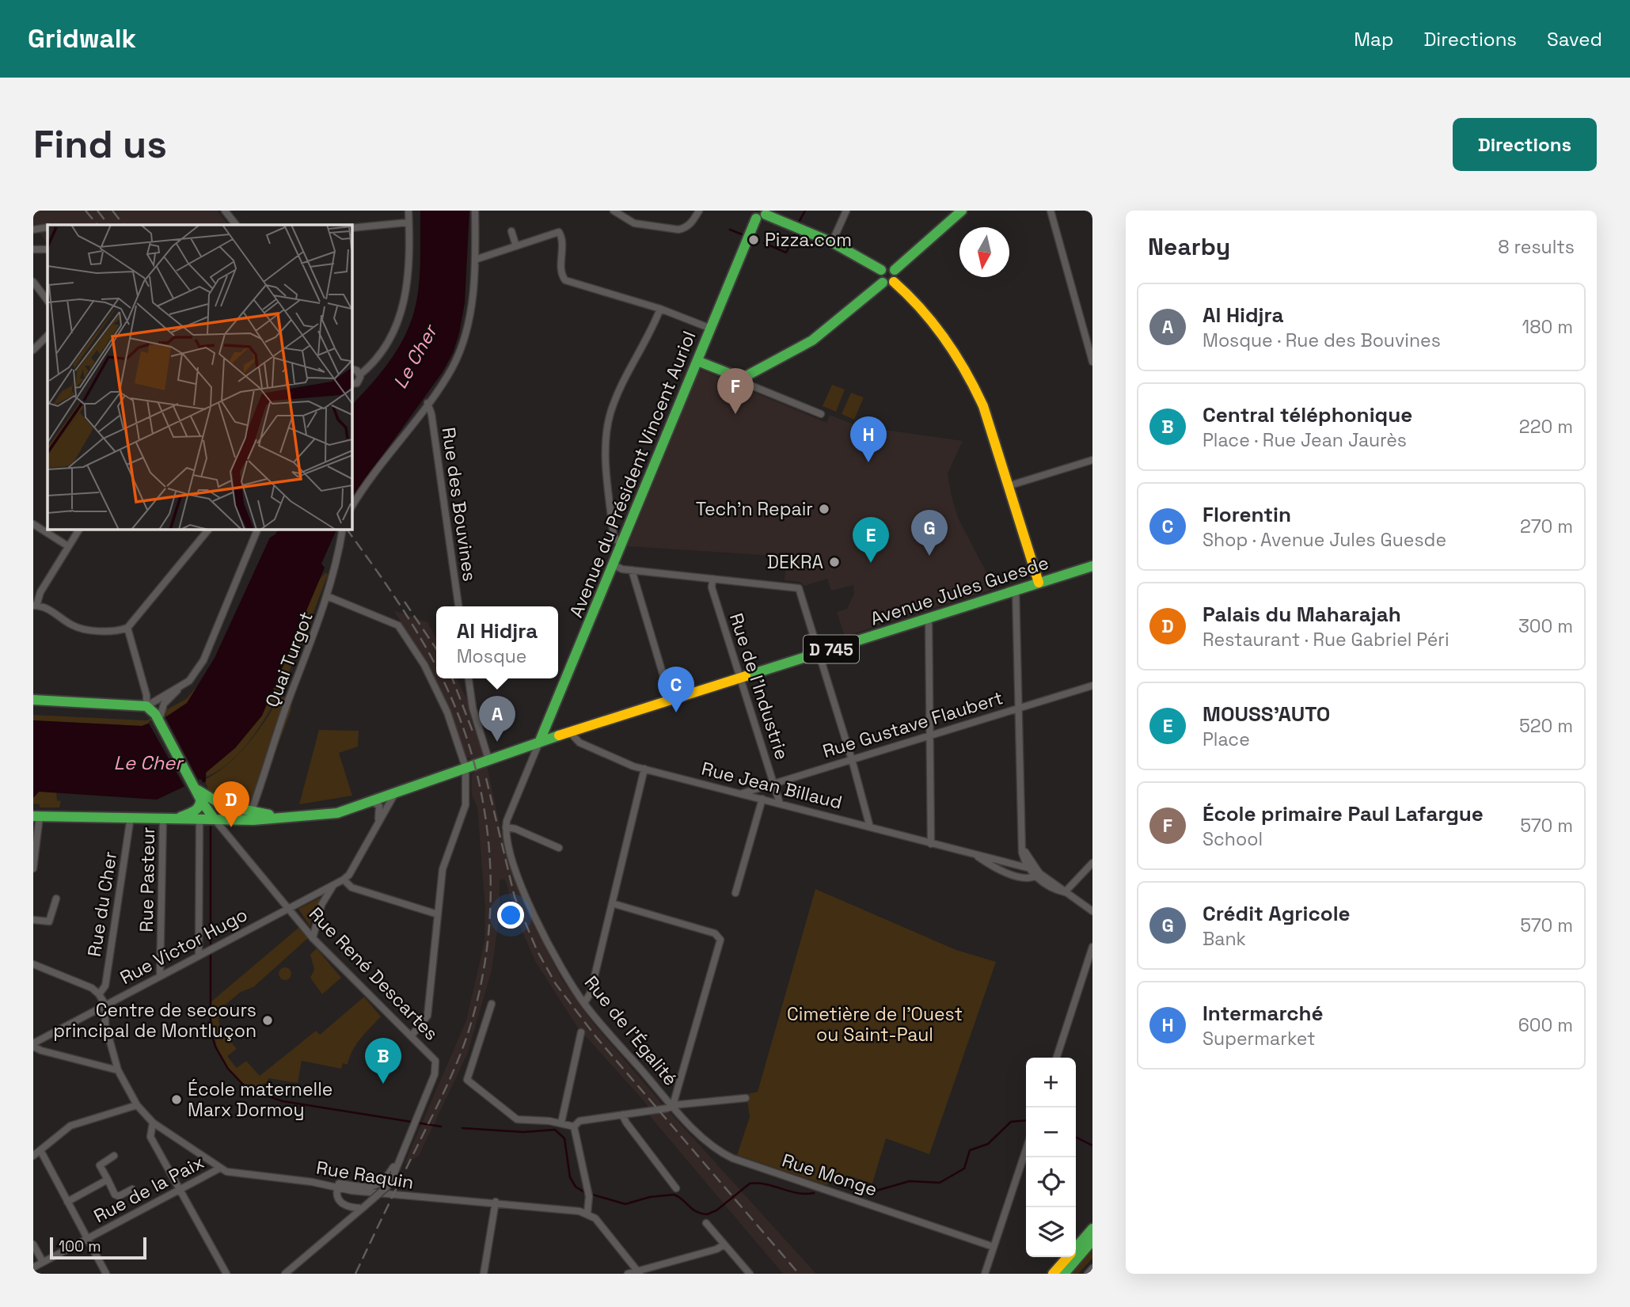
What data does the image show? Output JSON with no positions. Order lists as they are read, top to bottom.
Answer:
{
  "streets": {
    "main road": ["Avenue du Président Vincent Auriol", "Avenue Jules Guesde", "D 745"],
    "street": [
      "Rue des Bouvines",
      "Quai Turgot",
      "Rue de l'Industrie",
      "Rue Gustave Flaubert",
      "Rue Jean Billaud",
      "Rue Pasteur",
      "Rue du Cher",
      "Rue Victor Hugo",
      "Rue René Descartes",
      "Rue de l'Égalité",
      "Rue Raquin",
      "Rue Monge",
      "Rue de la Paix"
    ]
  },
  "crossings": [
    ["Avenue du Président Vincent Auriol", "Avenue Jules Guesde"],
    ["Avenue Jules Guesde", "Rue de l'Industrie"],
    ["Avenue Jules Guesde", "Rue Jean Billaud"],
    ["Rue de l'Industrie", "Rue Gustave Flaubert"],
    ["Rue de l'Industrie", "Rue Jean Billaud"],
    ["Rue Gustave Flaubert", "Rue Jean Billaud"],
    ["Rue Pasteur", "Rue Victor Hugo"],
    ["Rue Victor Hugo", "Rue René Descartes"],
    ["Rue Victor Hugo", "Rue Raquin"],
    ["Rue de l'Égalité", "Rue Monge"],
    ["Rue Raquin", "Rue de la Paix"]
  ],
  "water": ["Le Cher"],
  "parks": ["Cimetière de l’Ouest ou Saint-Paul"],
  "places": [
    "Pizza.com",
    "Tech'n Repair",
    "DEKRA",
    "Centre de secours principal de Montluçon",
    "École maternelle Marx Dormoy"
  ],
  "scale_bar": "100 m",
  "north": "bottom",
  "page": {
    "header": "Gridwalk",
    "nav": ["Map", "Directions", "Saved"],
    "buttons": "Directions",
    "title": "Find us",
    "heading": ["Nearby", "8 results"],
    "list": [
      {
        "mark": "A",
        "name": "Al Hidjra",
        "note": "Mosque · Rue des Bouvines",
        "value": "180 m"
      },
      {
        "mark": "B",
        "name": "Central téléphonique",
        "note": "Place · Rue Jean Jaurès",
        "value": "220 m"
      },
      {
        "mark": "C",
        "name": "Florentin",
        "note": "Shop · Avenue Jules Guesde",
        "value": "270 m"
      },
      {
        "mark": "D",
        "name": "Palais du Maharajah",
        "note": "Restaurant · Rue Gabriel Péri",
        "value": "300 m"
      },
      {
        "mark": "E",
        "name": "MOUSS'AUTO",
        "note": "Place",
        "value": "520 m"
      },
      {
        "mark": "F",
        "name": "École primaire Paul Lafargue",
        "note": "School",
        "value": "570 m"
      },
      {
        "mark": "G",
        "name": "Crédit Agricole",
        "note": "Bank",
        "value": "570 m"
      },
      {
        "mark": "H",
        "name": "Intermarché",
        "note": "Supermarket",
        "value": "600 m"
      }
    ],
    "pins": [
      "F",
      "H",
      "G",
      "E",
      "C",
      "A",
      "D",
      "B"
    ],
    "popup": ["Al Hidjra", "Mosque"],
    "map_buttons": ["+", "−"],
    "scale": "100 m"
  }
}
